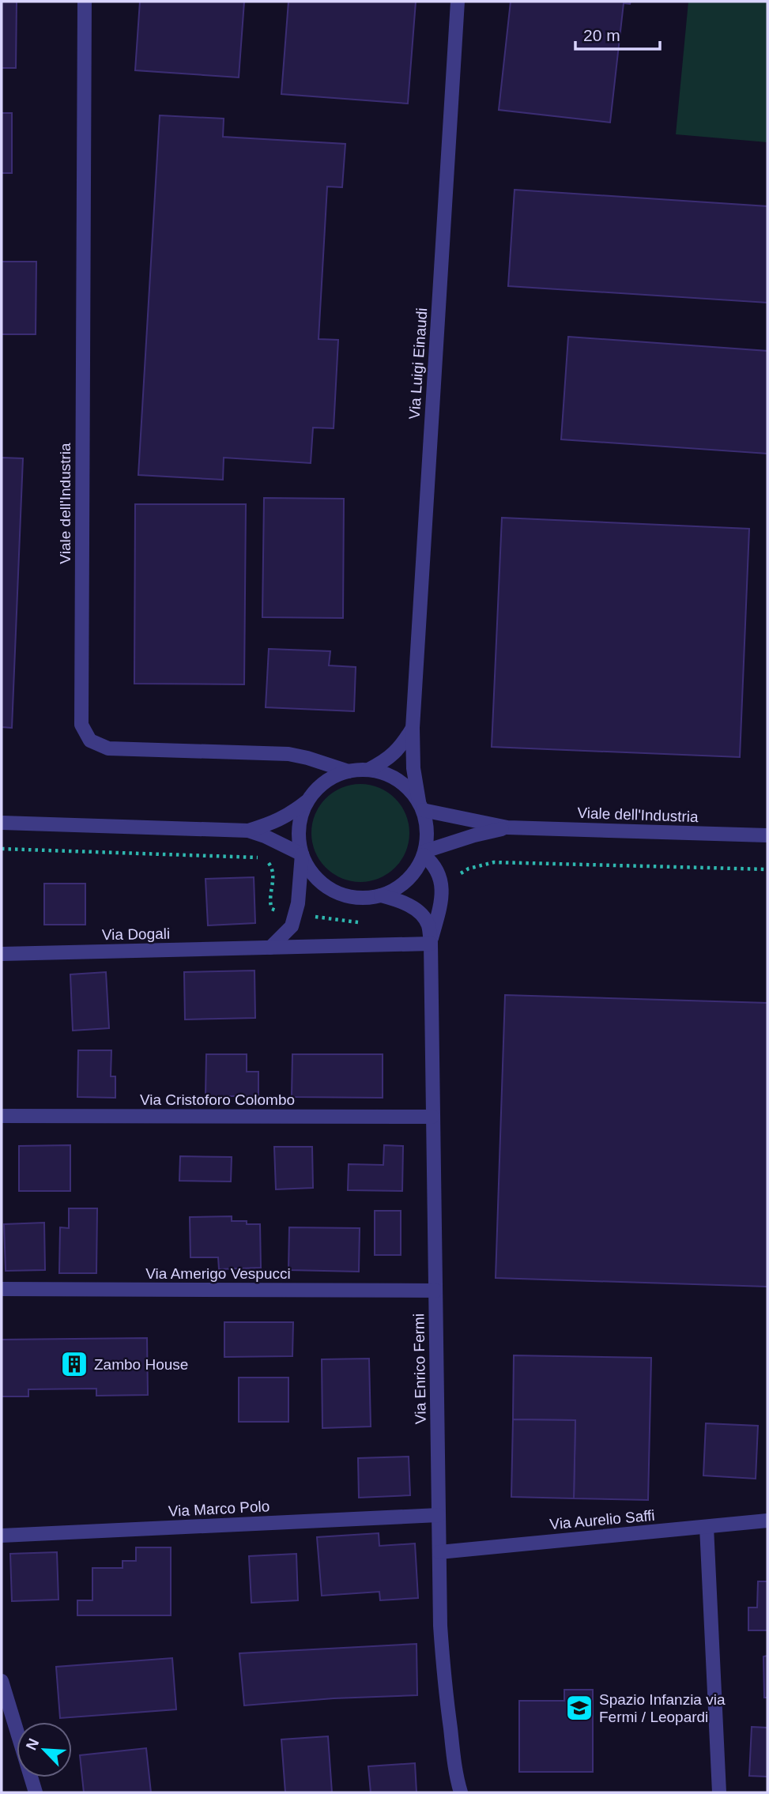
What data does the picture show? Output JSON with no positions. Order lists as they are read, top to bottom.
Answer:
{
  "streets": {
    "street": [
      "Via Luigi Einaudi",
      "Viale dell'Industria",
      "Via Dogali",
      "Via Cristoforo Colombo",
      "Via Amerigo Vespucci",
      "Via Enrico Fermi",
      "Via Marco Polo",
      "Via Aurelio Saffi"
    ]
  },
  "crossings": [
    ["Via Luigi Einaudi", "Viale dell'Industria"],
    ["Via Luigi Einaudi", "Via Enrico Fermi"],
    ["Viale dell'Industria", "Via Enrico Fermi"],
    ["Via Dogali", "Via Enrico Fermi"],
    ["Via Cristoforo Colombo", "Via Enrico Fermi"],
    ["Via Amerigo Vespucci", "Via Enrico Fermi"],
    ["Via Enrico Fermi", "Via Marco Polo"],
    ["Via Enrico Fermi", "Via Aurelio Saffi"]
  ],
  "places": {
    "building": ["Zambo House"],
    "school or university": ["Spazio Infanzia via Fermi / Leopardi"]
  },
  "scale_bar": "20 m",
  "north": "top left"
}
